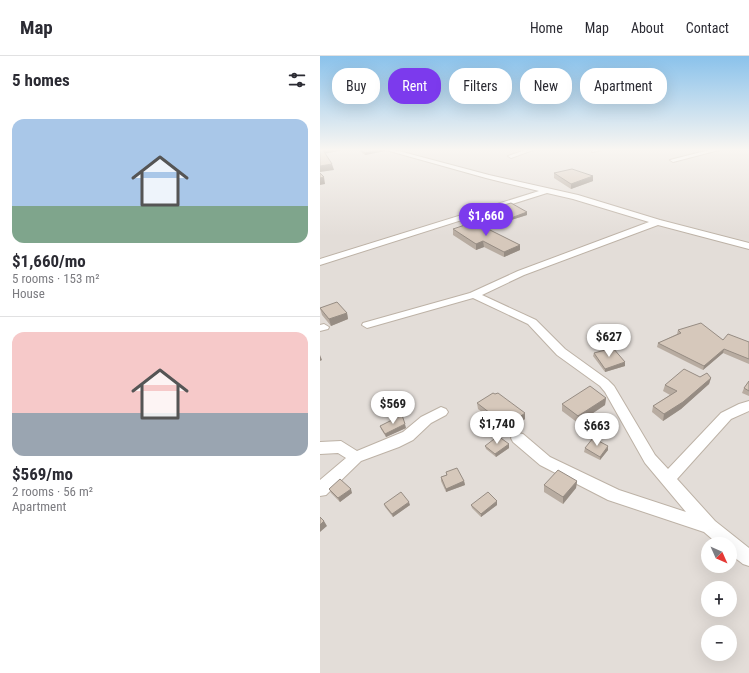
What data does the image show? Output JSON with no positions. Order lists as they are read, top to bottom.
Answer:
{
  "north": "bottom right",
  "page": {
    "header": "Map",
    "nav": [
      "Home",
      "Map",
      "About",
      "Contact"
    ],
    "heading": "5 homes",
    "chip": [
      "Buy",
      "Rent",
      "Filters",
      "New",
      "Apartment"
    ],
    "list": [
      {
        "name": "$1,660/mo",
        "note": "5 rooms · 153 m² · House"
      },
      {
        "name": "$569/mo",
        "note": "2 rooms · 56 m² · Apartment"
      }
    ],
    "price": [
      "$1,660",
      "$627",
      "$569",
      "$1,740",
      "$663"
    ],
    "map_buttons": ["+", "−"]
  }
}
